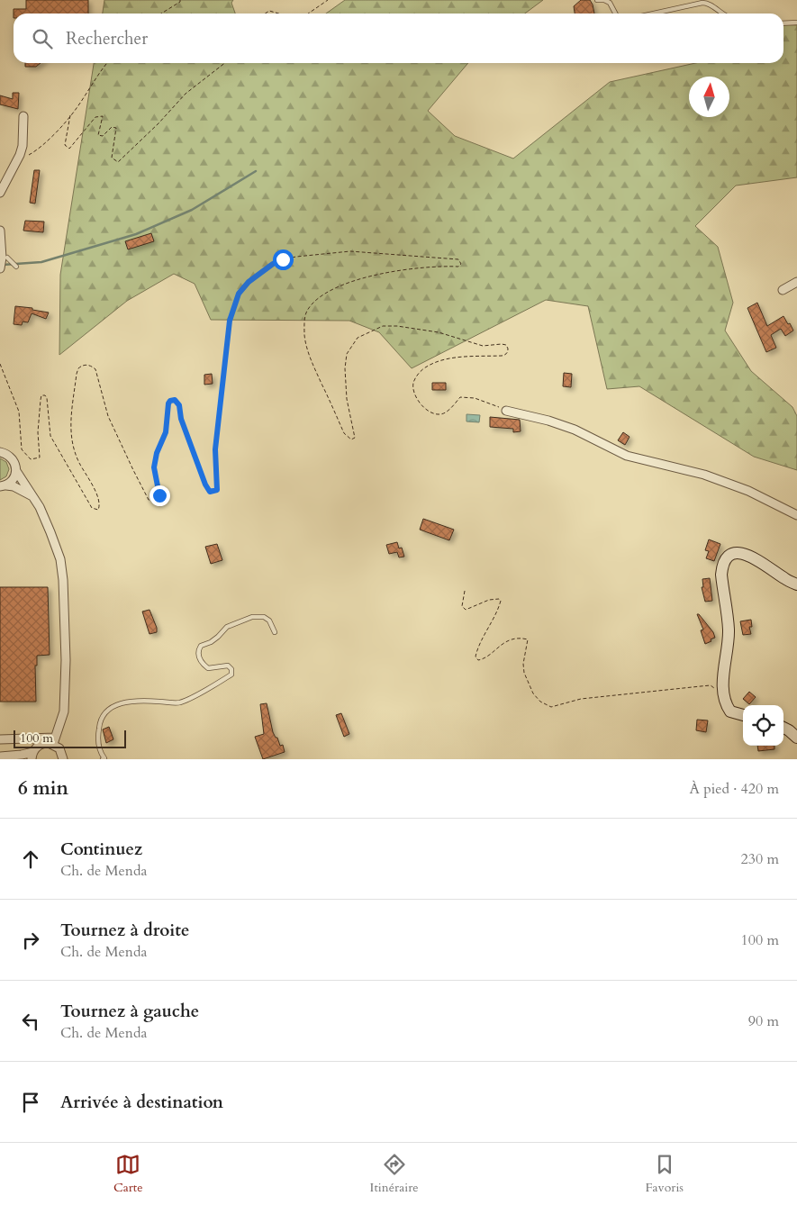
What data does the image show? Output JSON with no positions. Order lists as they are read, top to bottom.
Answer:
{
  "scale_bar": "100 m",
  "north": "top",
  "page": {
    "search": "Rechercher",
    "scale": "100 m",
    "heading": ["6 min", "À pied · 420 m"],
    "list": [
      ["Continuez", "Ch. de Menda", "230 m"],
      ["Tournez à droite", "Ch. de Menda", "100 m"],
      ["Tournez à gauche", "Ch. de Menda", "90 m"],
      "Arrivée à destination"
    ],
    "nav": ["Carte", "Itinéraire", "Favoris"]
  }
}
